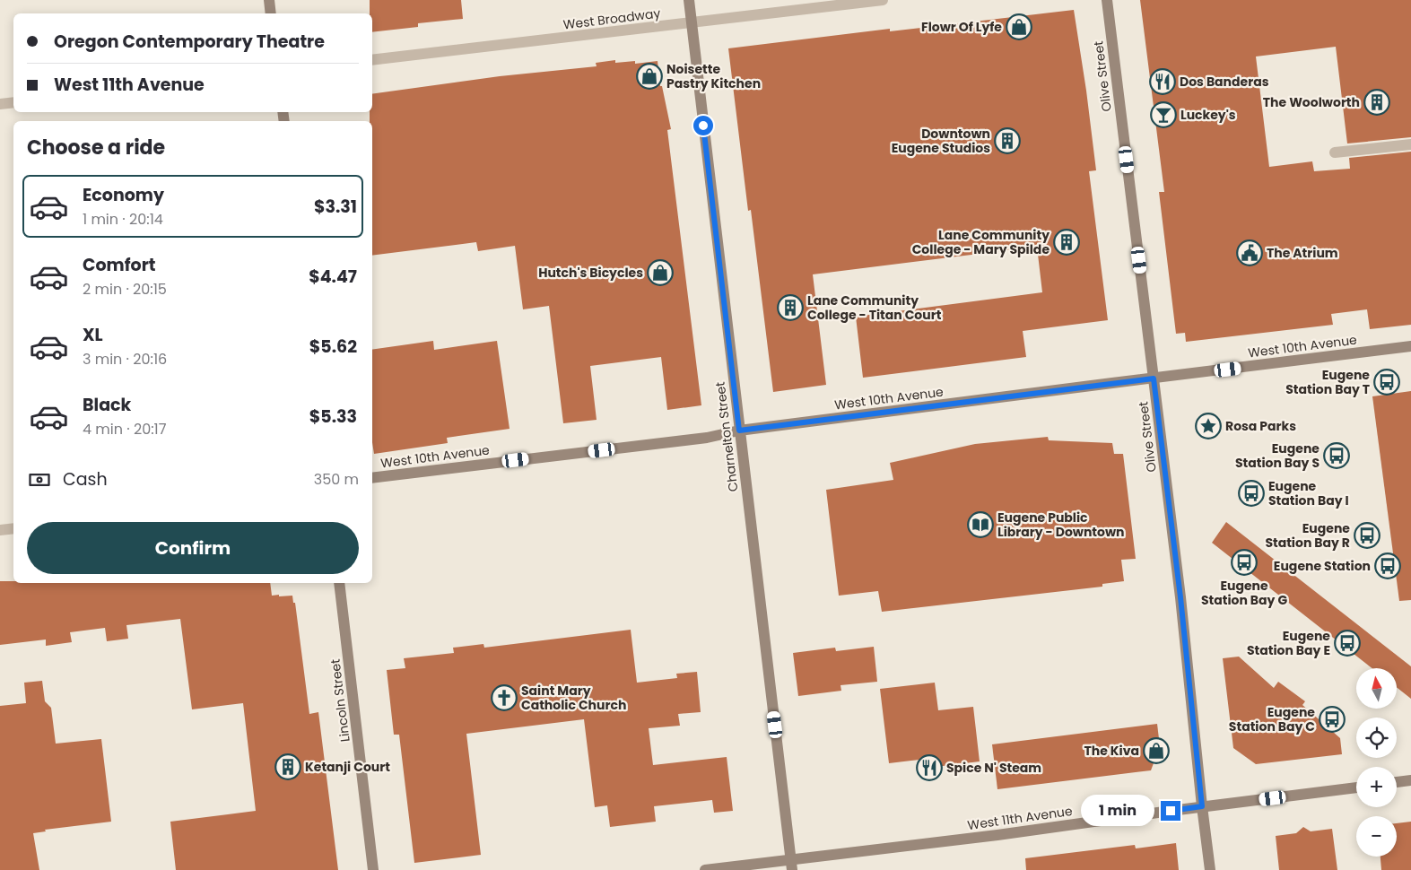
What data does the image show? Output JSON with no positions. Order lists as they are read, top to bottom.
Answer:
{
  "streets": {
    "street": [
      "West Broadway",
      "Olive Street",
      "West 10th Avenue",
      "Charnelton Street",
      "Lincoln Street",
      "West 11th Avenue"
    ]
  },
  "crossings": [
    ["West Broadway", "Charnelton Street"],
    ["Olive Street", "West 10th Avenue"],
    ["Olive Street", "West 11th Avenue"],
    ["West 10th Avenue", "Charnelton Street"],
    ["Charnelton Street", "West 11th Avenue"]
  ],
  "places": {
    "shop": [
      "Flowr Of Lyfe",
      "Noisette Pastry Kitchen",
      "Hutch's Bicycles",
      "The Kiva"
    ],
    "restaurant": ["Dos Banderas", "Spice N' Steam"],
    "building": [
      "The Woolworth",
      "Downtown Eugene Studios",
      "Lane Community College - Mary Spilde",
      "Lane Community College - Titan Court",
      "Ketanji Court"
    ],
    "bar": ["Luckey's"],
    "public building": ["The Atrium"],
    "bus stop": [
      "Eugene Station Bay T",
      "Eugene Station Bay S",
      "Eugene Station Bay I",
      "Eugene Station Bay R",
      "Eugene Station Bay G",
      "Eugene Station",
      "Eugene Station Bay E",
      "Eugene Station Bay C"
    ],
    "place": ["Rosa Parks"],
    "library": ["Eugene Public Library - Downtown"],
    "church": ["Saint Mary Catholic Church"]
  },
  "north": "top",
  "page": {
    "banner": ["Oregon Contemporary Theatre", "West 11th Avenue"],
    "heading": "Choose a ride",
    "list": [
      {
        "name": "Economy",
        "note": "1 min · 20:14",
        "value": "$3.31"
      },
      {
        "name": "Comfort",
        "note": "2 min · 20:15",
        "value": "$4.47"
      },
      {
        "name": "XL",
        "note": "3 min · 20:16",
        "value": "$5.62"
      },
      {
        "name": "Black",
        "note": "4 min · 20:17",
        "value": "$5.33"
      }
    ],
    "pay": ["Cash", "350 m"],
    "buttons": "Confirm",
    "map_buttons": ["+", "−"],
    "bubble": "1 min"
  }
}
